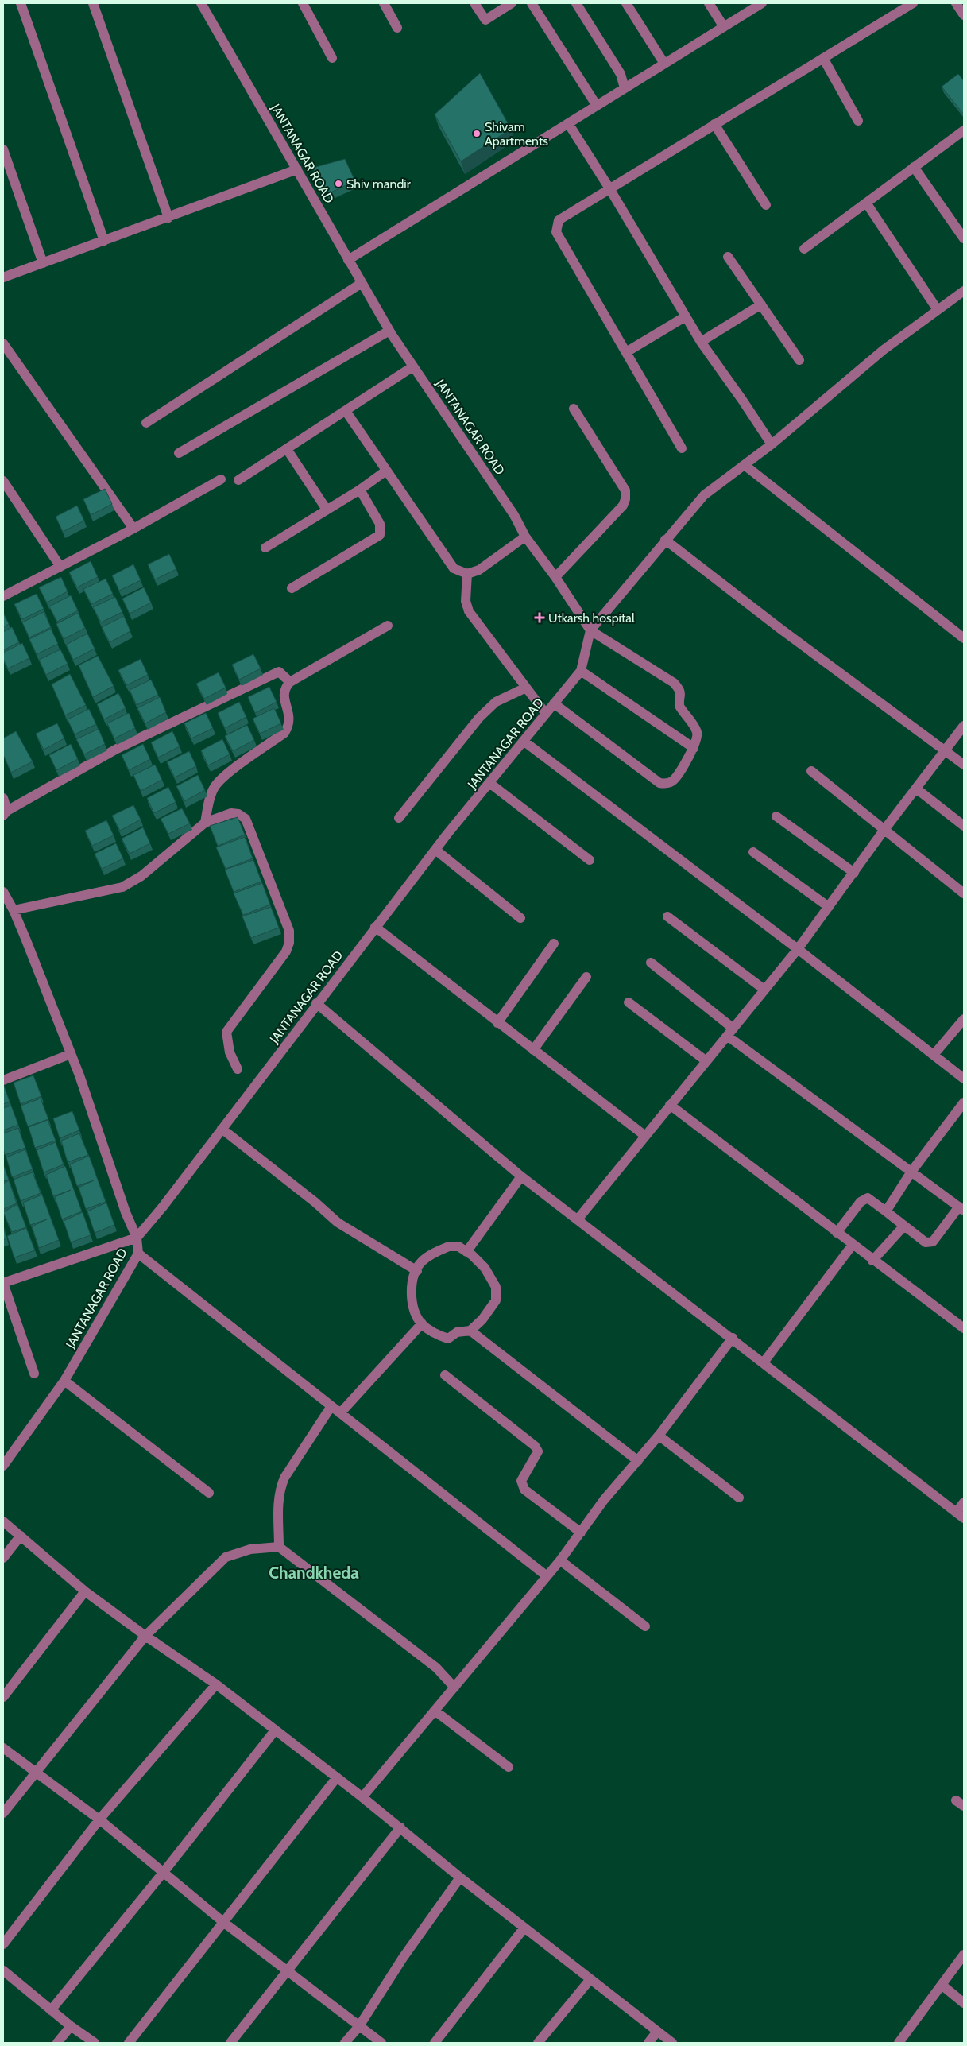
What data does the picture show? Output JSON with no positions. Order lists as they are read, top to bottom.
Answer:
{
  "streets": {
    "street": ["JANTANAGAR ROAD"]
  },
  "districts": ["Chandkheda"],
  "places": {
    "other": ["Shivam Apartments", "Shiv mandir"],
    "health": ["Utkarsh hospital"]
  }
}
